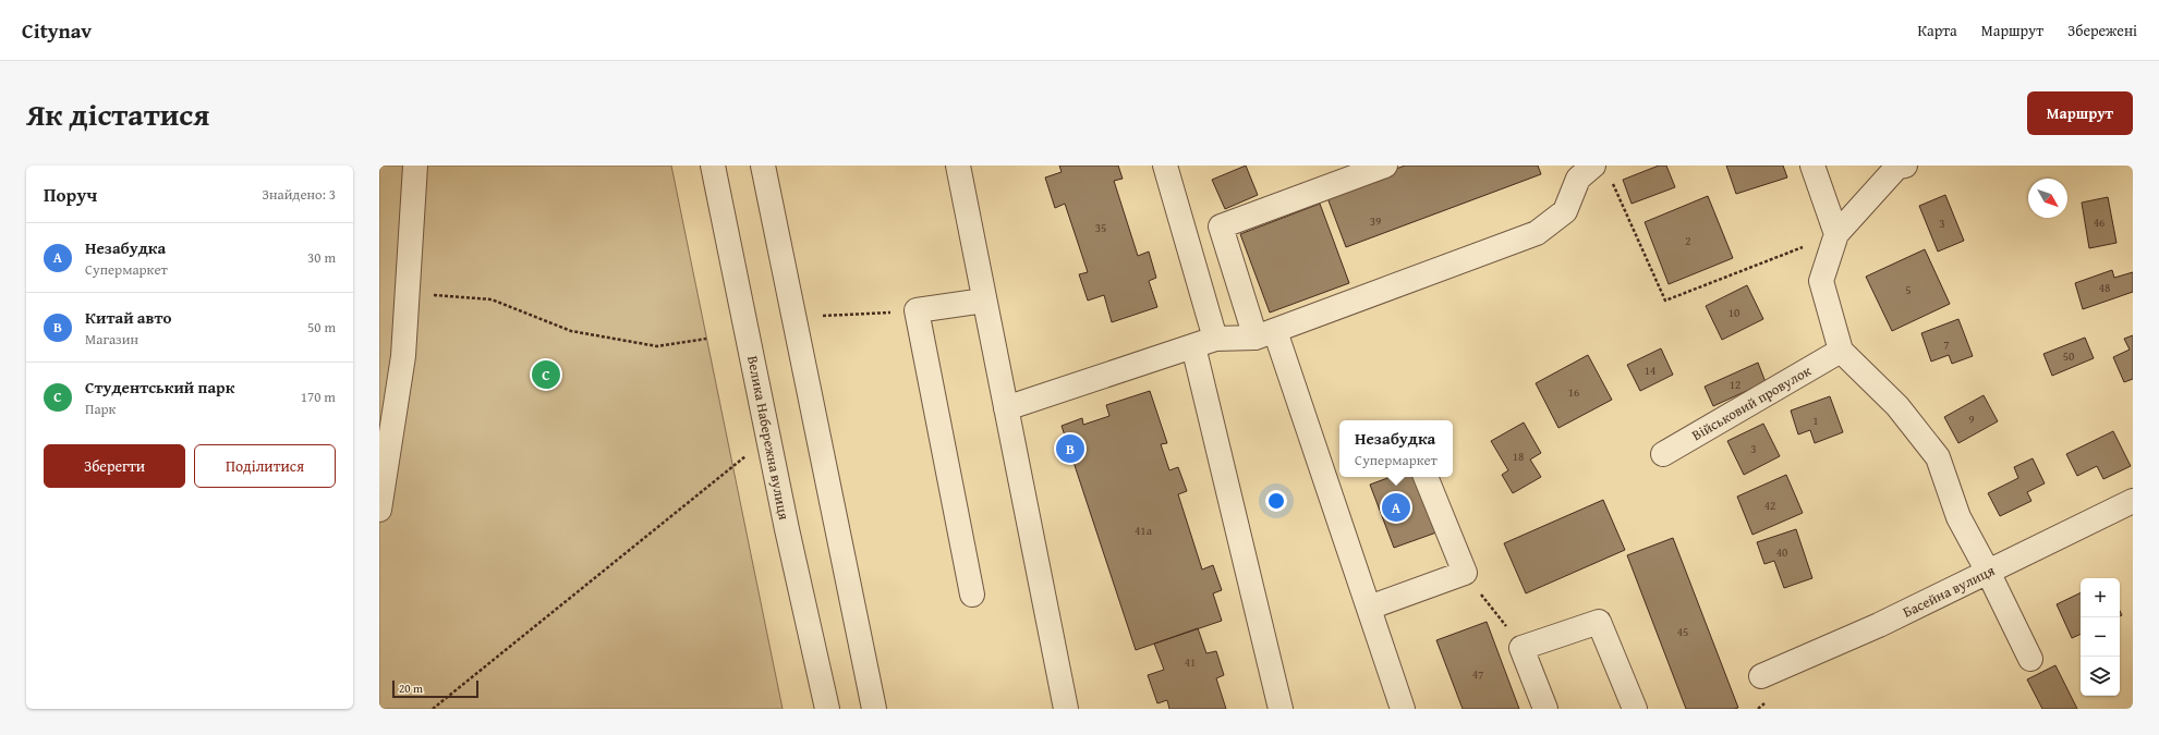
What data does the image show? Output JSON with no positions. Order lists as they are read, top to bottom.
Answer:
{
  "streets": {
    "street": ["Військовий провулок", "Велика Набережна вулиця", "Басейна вулиця"]
  },
  "house_numbers": [
    "39",
    "46",
    "3",
    "35",
    "2",
    "48",
    "5",
    "10",
    "7",
    "50",
    "14",
    "12",
    "16",
    "9",
    "1",
    "3",
    "18",
    "42",
    "41а",
    "40",
    "45",
    "41",
    "47"
  ],
  "scale_bar": "20 m",
  "north": "bottom right",
  "page": {
    "header": "Citynav",
    "nav": ["Карта", "Маршрут", "Збережені"],
    "title": "Як дістатися",
    "buttons": [
      "Маршрут",
      ["Зберегти", "Поділитися"]
    ],
    "heading": ["Поруч", "Знайдено: 3"],
    "list": [
      {
        "mark": "A",
        "name": "Незабудка",
        "note": "Супермаркет",
        "value": "30 m"
      },
      {
        "mark": "B",
        "name": "Китай авто",
        "note": "Магазин",
        "value": "50 m"
      },
      {
        "mark": "C",
        "name": "Студентський парк",
        "note": "Парк",
        "value": "170 m"
      }
    ],
    "pins": ["C", "B", "A"],
    "popup": ["Незабудка", "Супермаркет"],
    "map_buttons": ["+", "−"],
    "scale": "20 m"
  }
}
